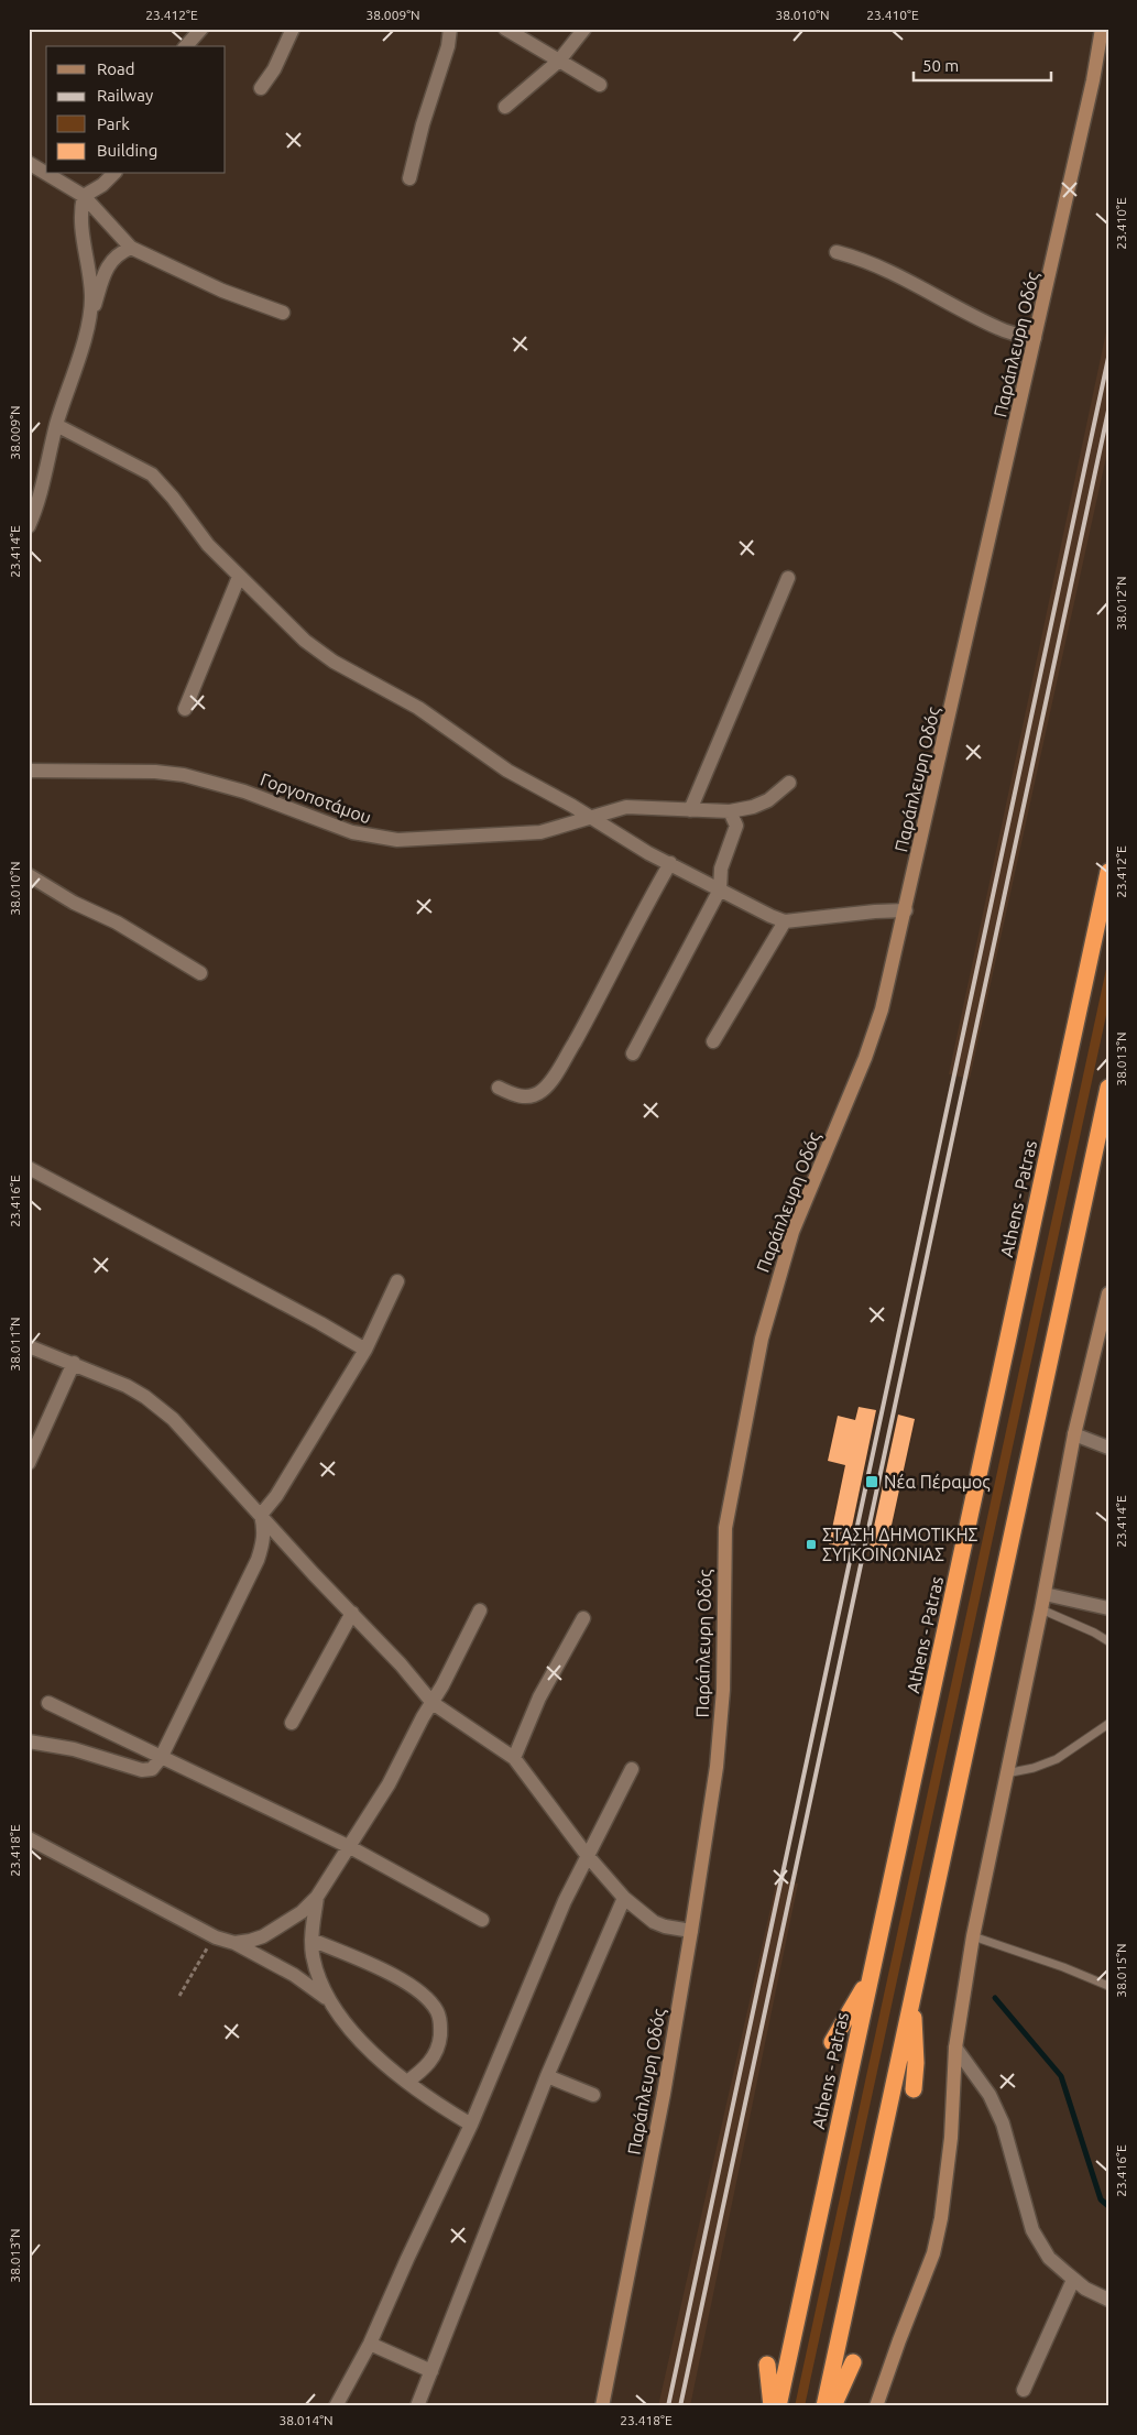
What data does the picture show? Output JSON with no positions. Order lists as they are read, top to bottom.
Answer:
{
  "streets": {
    "highway": ["Athens - Patras"],
    "main road": ["Παράπλευρη Οδός"],
    "street": ["Γοργοποτάμου"]
  },
  "places": {
    "transit": ["Νέα Πέραμος", "ΣΤΑΣΗ ΔΗΜΟΤΙΚΗΣ ΣΥΓΚΟΙΝΩΝΙΑΣ"]
  },
  "legend": [
    "Road",
    "Railway",
    "Park",
    "Building"
  ],
  "scale_bar": "50 m",
  "coordinates": [
    "23.412°E",
    "38.009°N",
    "38.010°N",
    "23.410°E",
    "23.414°E",
    "38.012°N",
    "38.013°N",
    "23.416°E",
    "38.011°N",
    "23.418°E",
    "38.015°N",
    "38.014°N"
  ]
}
